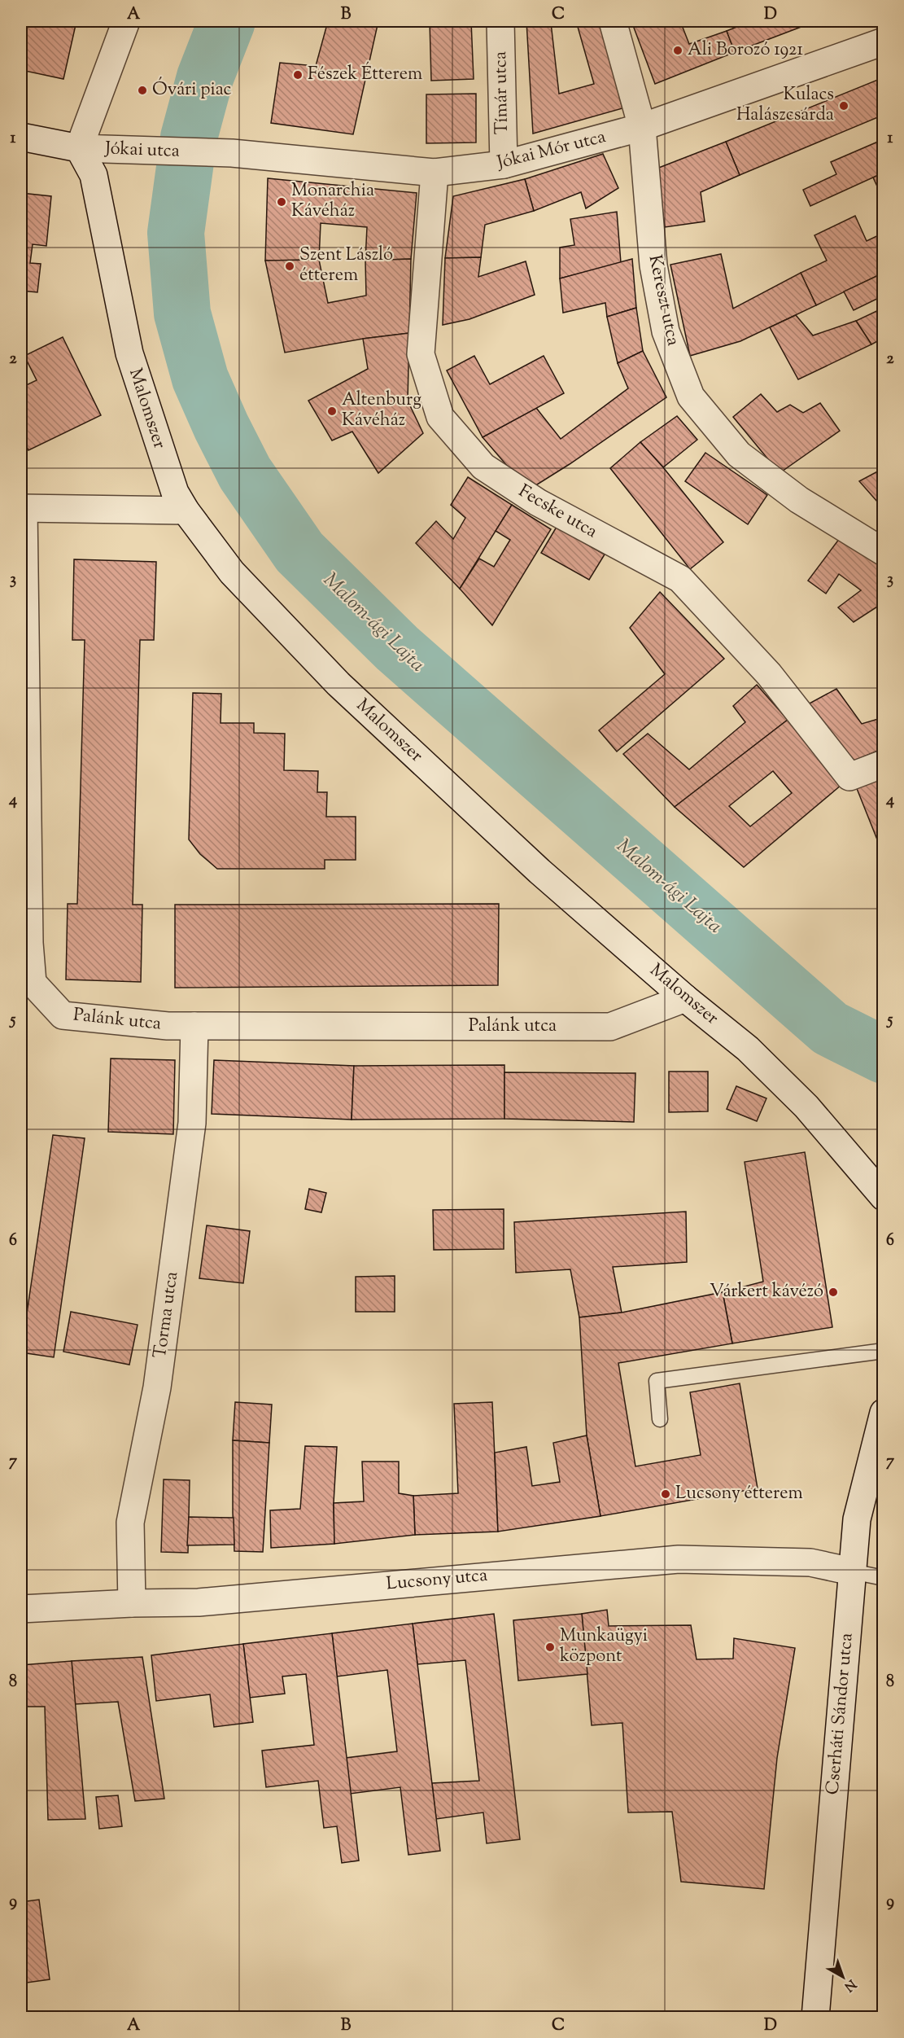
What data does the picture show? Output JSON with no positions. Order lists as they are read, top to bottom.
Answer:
{
  "streets": {
    "street": [
      "Tímár utca",
      "Jókai utca",
      "Jókai Mór utca",
      "Kereszt utca",
      "Malomszer",
      "Fecske utca",
      "Palánk utca",
      "Torma utca",
      "Lucsony utca",
      "Cserháti Sándor utca"
    ]
  },
  "crossings": [
    ["Tímár utca", "Jókai Mór utca"],
    ["Jókai utca", "Jókai Mór utca"],
    ["Jókai utca", "Malomszer"],
    ["Jókai Mór utca", "Kereszt utca"],
    ["Jókai Mór utca", "Fecske utca"],
    ["Malomszer", "Palánk utca"],
    ["Palánk utca", "Torma utca"],
    ["Torma utca", "Lucsony utca"],
    ["Lucsony utca", "Cserháti Sándor utca"]
  ],
  "water": ["Malom-ági Lajta"],
  "places": [
    "Ali Borozó 1921",
    "Fészek Étterem",
    "Óvári piac",
    "Kulacs Halászcsárda",
    "Monarchia Kávéház",
    "Szent László étterem",
    "Altenburg Kávéház",
    "Várkert kávézó",
    "Lucsony étterem",
    "Munkaügyi központ"
  ],
  "north": "bottom right",
  "grid": {
    "columns": [
      "A",
      "B",
      "C",
      "D"
    ],
    "rows": [
      "1",
      "2",
      "3",
      "4",
      "5",
      "6",
      "7",
      "8",
      "9"
    ]
  }
}
